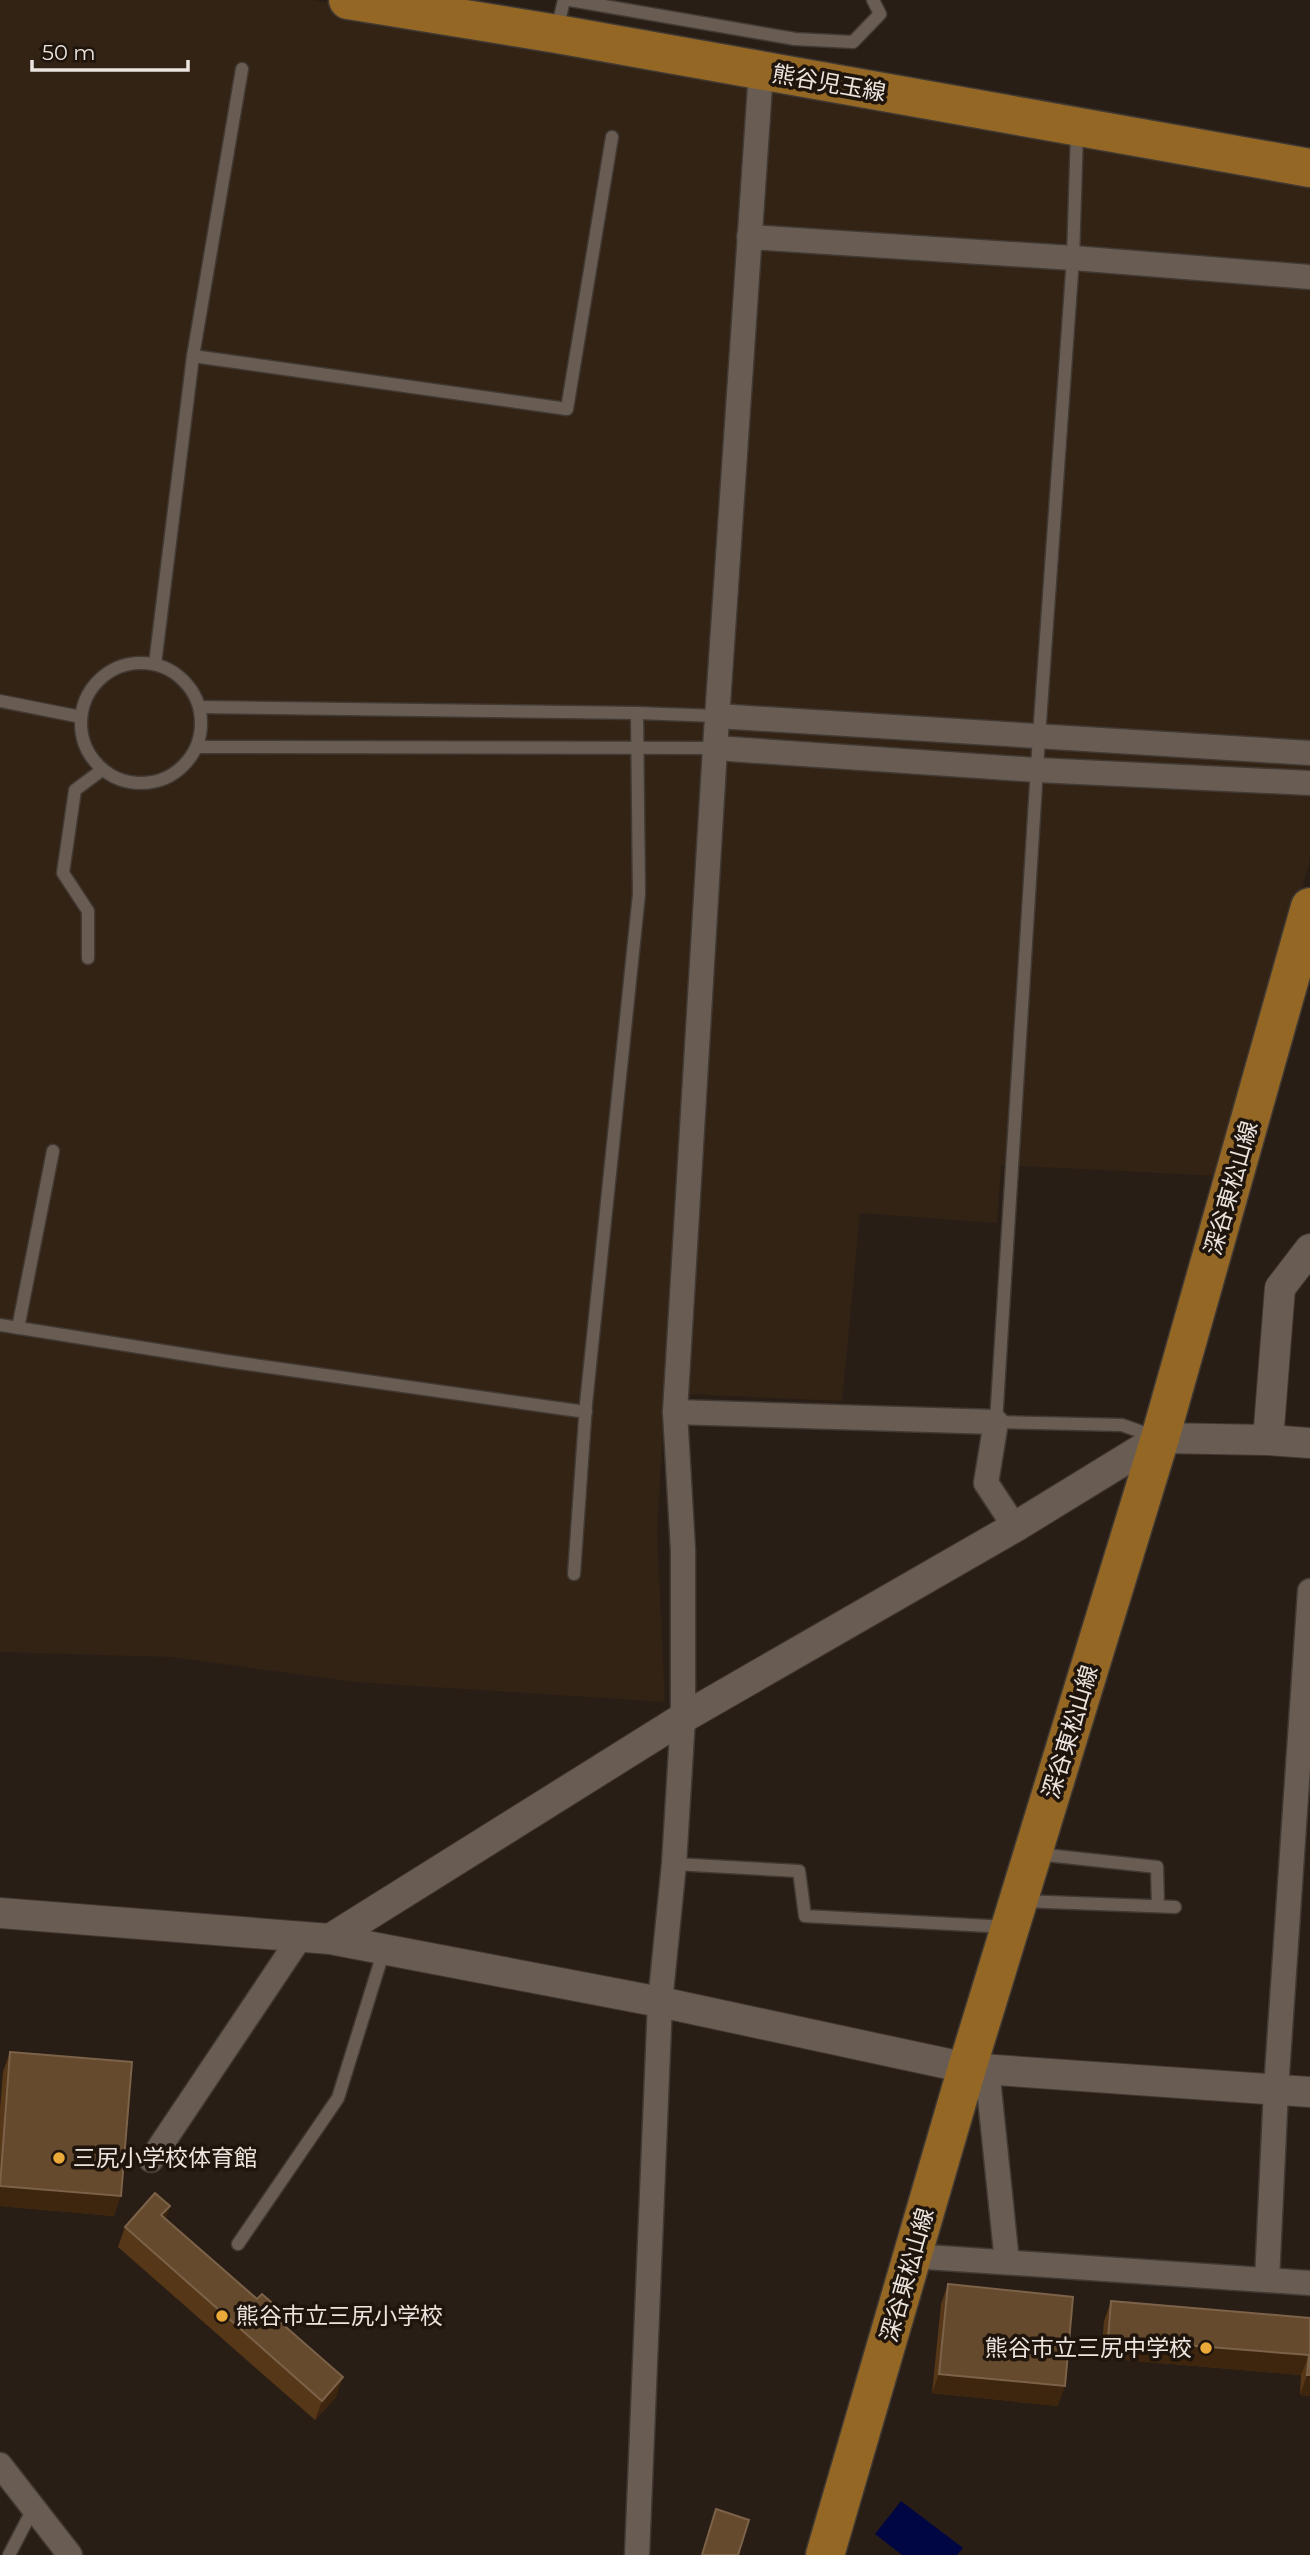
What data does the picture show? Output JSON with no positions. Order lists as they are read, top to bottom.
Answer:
{
  "streets": {
    "main road": ["熊谷児玉線", "深谷東松山線"]
  },
  "places": ["三尻小学校体育館", "熊谷市立三尻小学校", "熊谷市立三尻中学校"],
  "scale_bar": "50 m"
}
